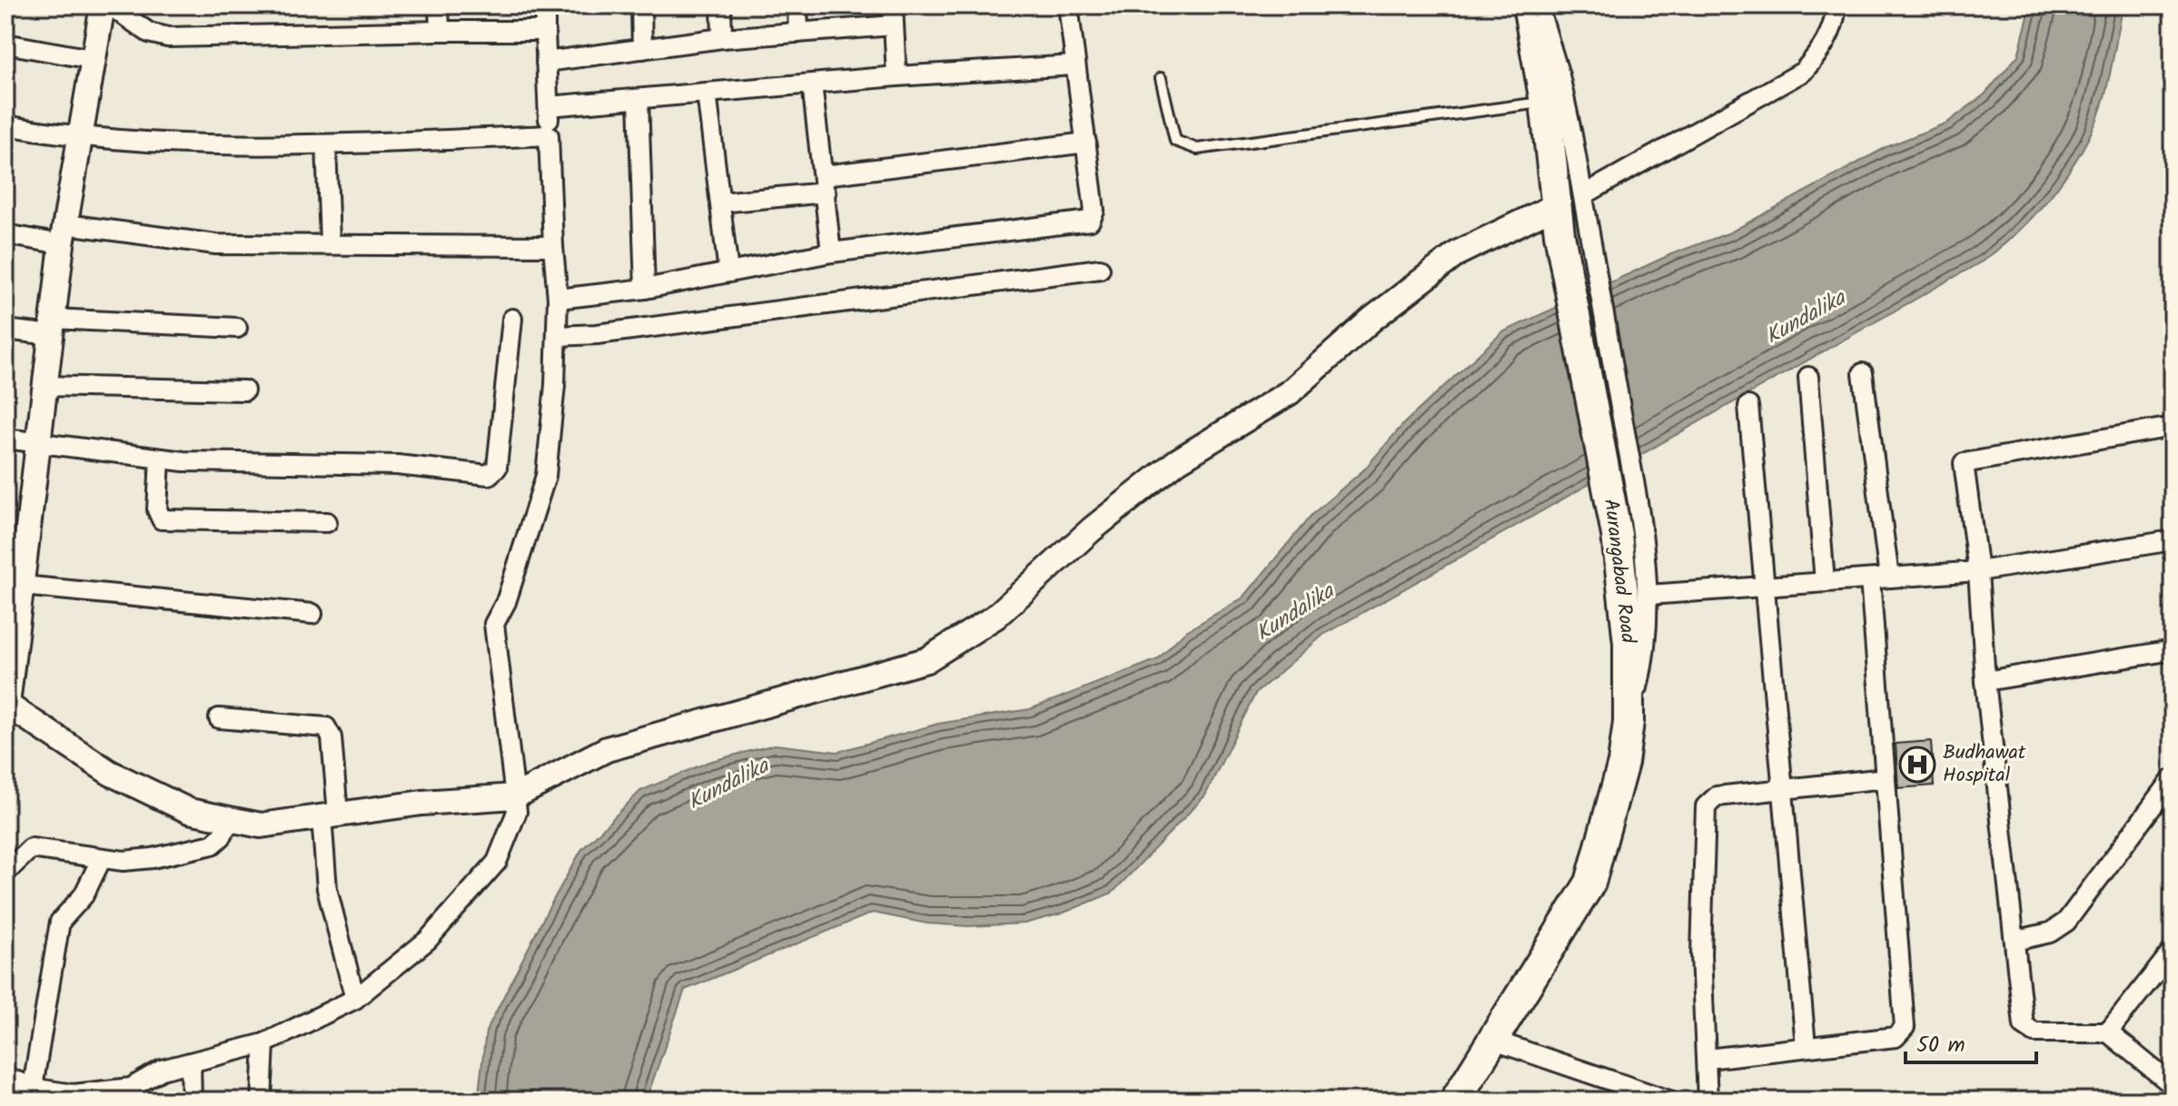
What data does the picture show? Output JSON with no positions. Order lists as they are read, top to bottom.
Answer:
{
  "streets": {
    "main road": ["Aurangabad Road"]
  },
  "water": ["Kundalika"],
  "places": {
    "hospital": ["Budhawat Hospital"]
  },
  "scale_bar": "50 m"
}
